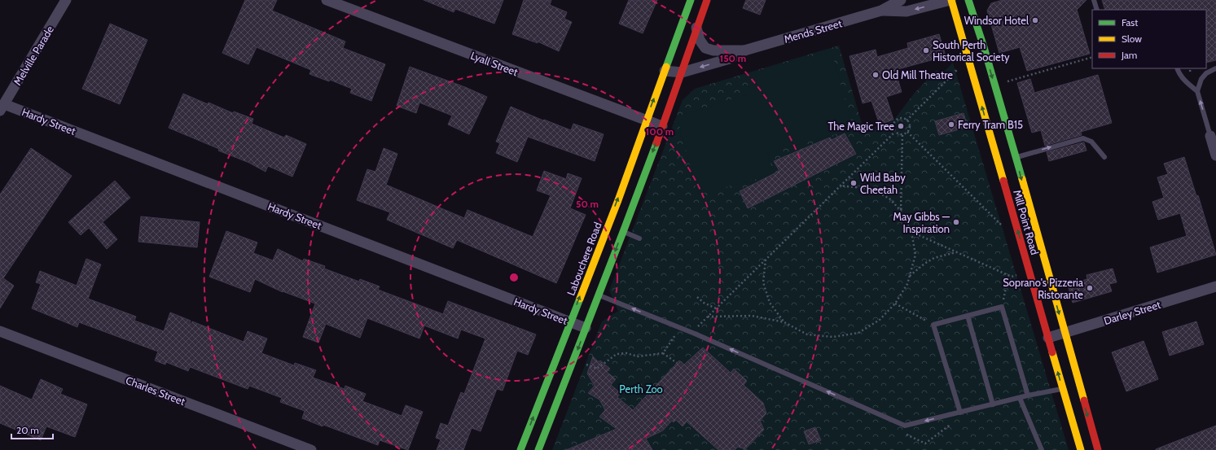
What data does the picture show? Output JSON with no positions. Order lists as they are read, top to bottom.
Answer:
{
  "streets": {
    "main road": ["Mill Point Road", "Labouchere Road"],
    "street": [
      "Mends Street",
      "Melville Parade",
      "Lyall Street",
      "Hardy Street",
      "Darley Street",
      "Charles Street"
    ]
  },
  "crossings": [
    ["Mends Street", "Mill Point Road"],
    ["Mends Street", "Labouchere Road"],
    ["Melville Parade", "Hardy Street"],
    ["Lyall Street", "Labouchere Road"],
    ["Hardy Street", "Labouchere Road"],
    ["Mill Point Road", "Darley Street"]
  ],
  "parks": ["Perth Zoo"],
  "places": [
    "Windsor Hotel",
    "South Perth Historical Society",
    "Old Mill Theatre",
    "Ferry Tram B15",
    "The Magic Tree",
    "Wild Baby Cheetah",
    "May Gibbs — Inspiration",
    "Soprano's Pizzeria Ristorante"
  ],
  "legend": ["Fast", "Slow", "Jam"],
  "scale_bar": "20 m",
  "rings": ["150 m", "100 m", "50 m"]
}
